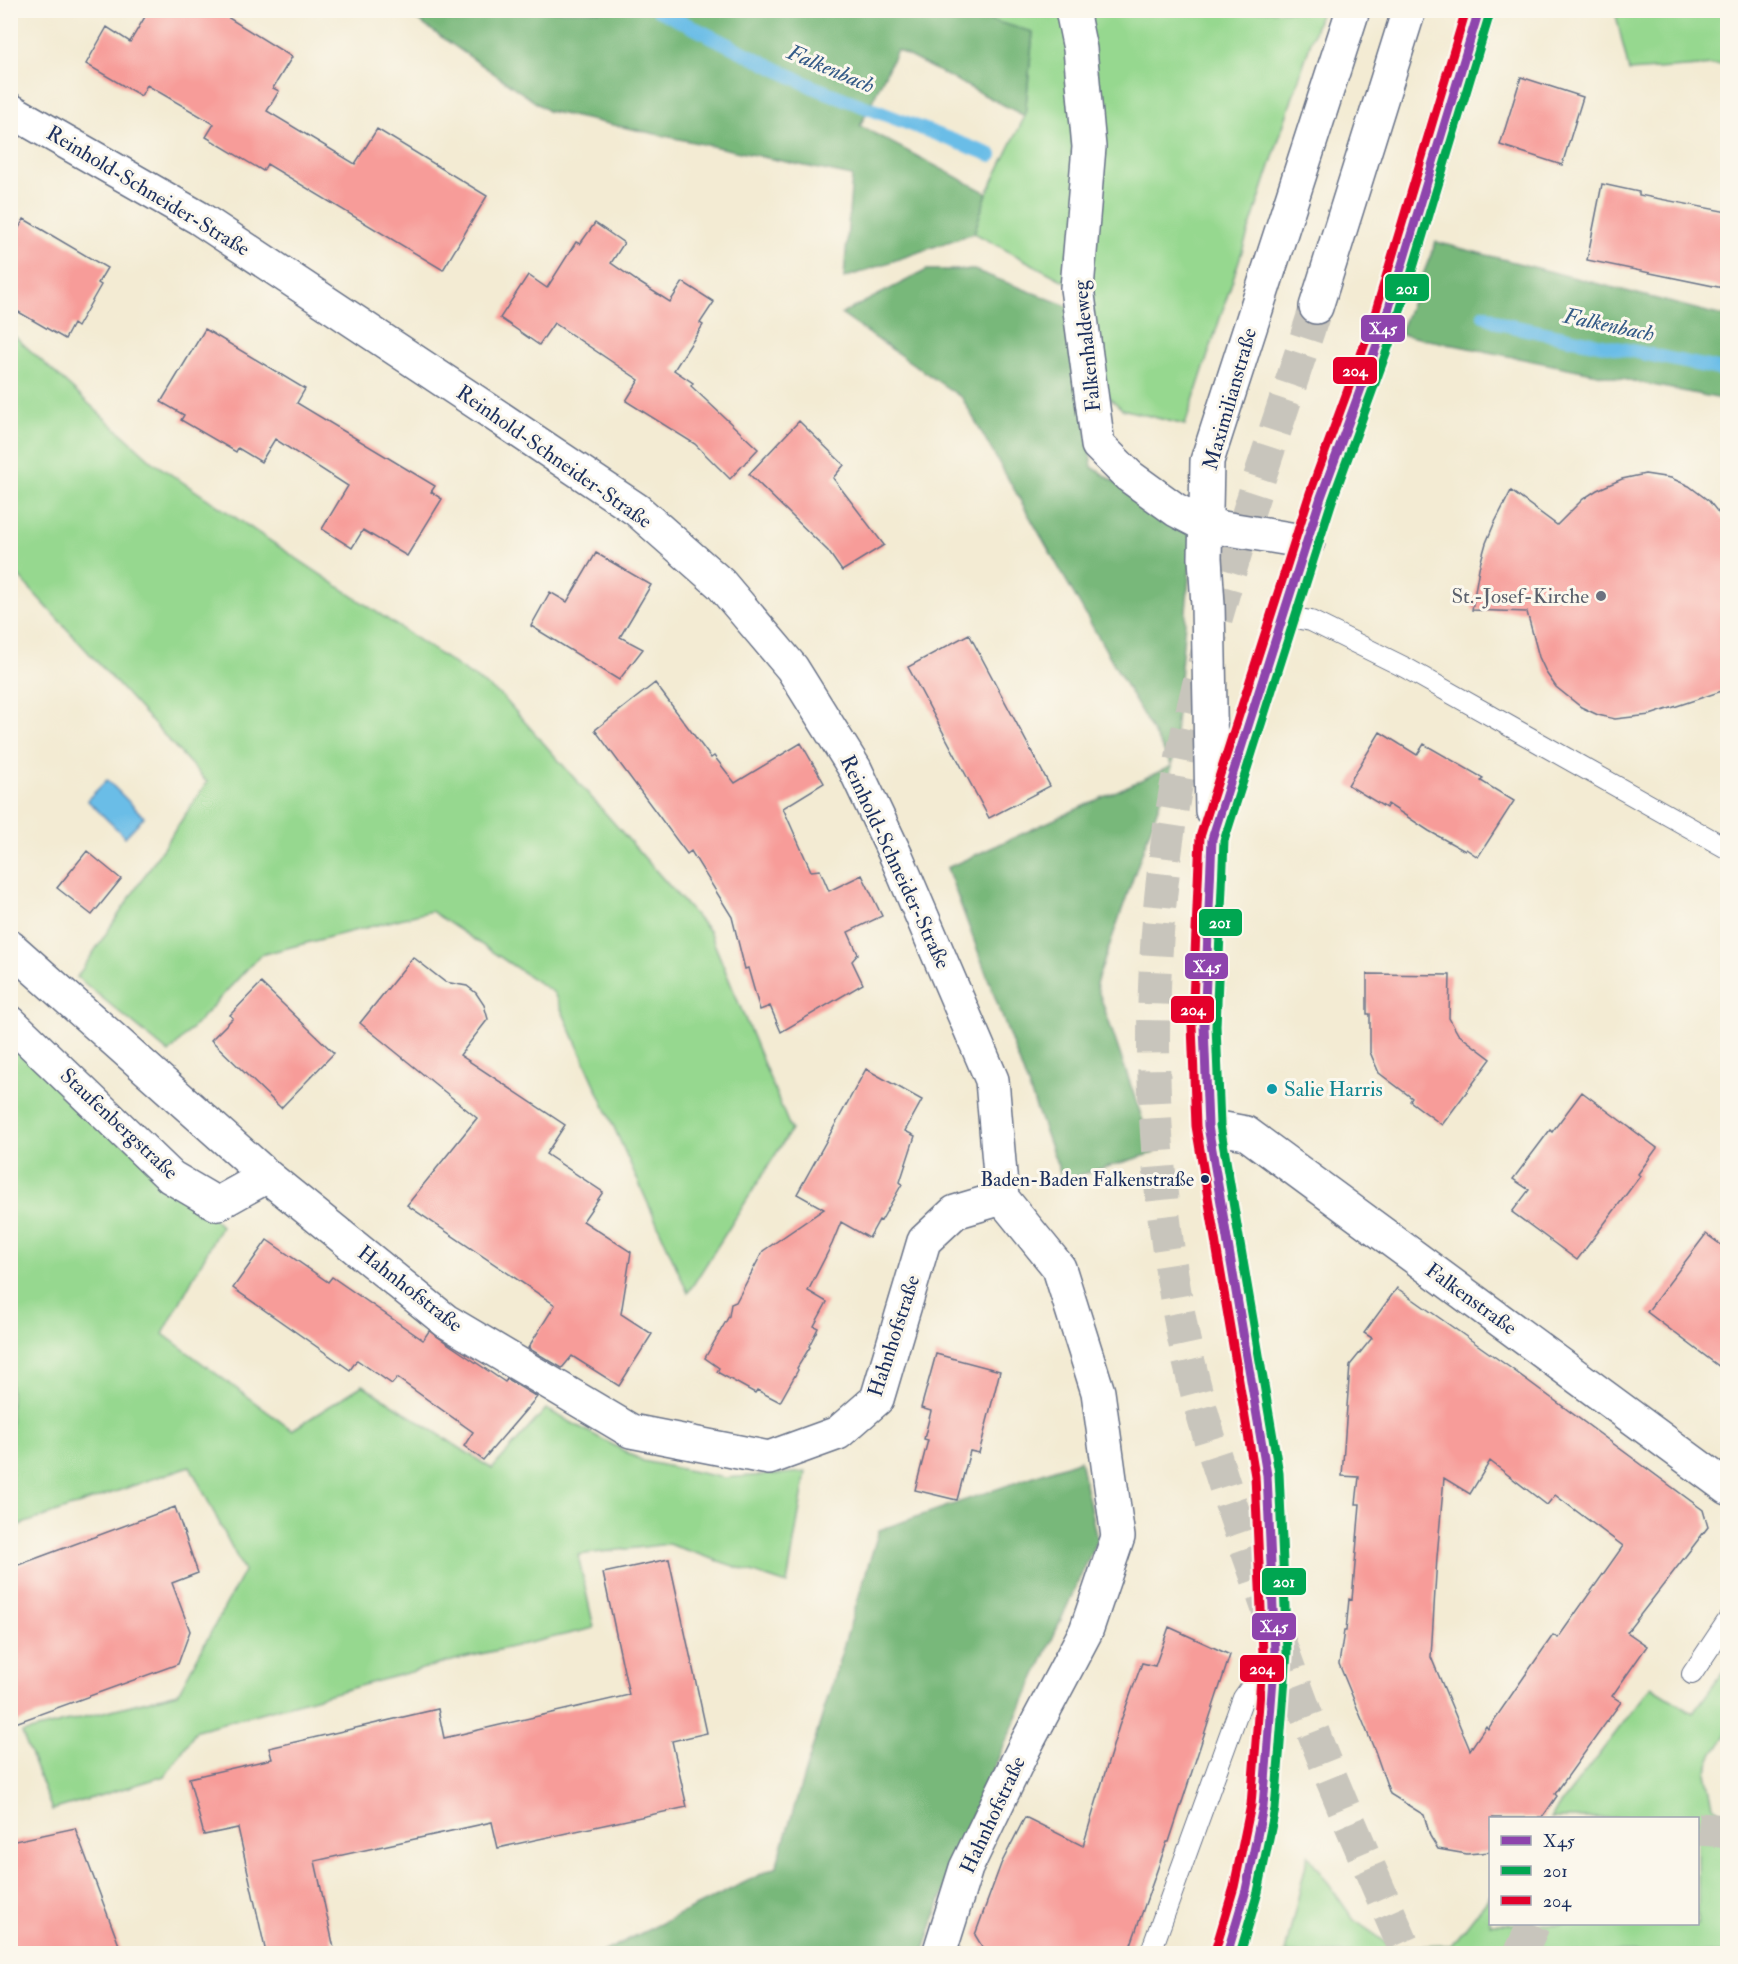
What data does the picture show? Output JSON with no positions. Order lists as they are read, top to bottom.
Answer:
{
  "streets": {
    "street": [
      "Reinhold-Schneider-Straße",
      "Falkenhaldeweg",
      "Maximilianstraße",
      "Staufenbergstraße",
      "Hahnhofstraße",
      "Falkenstraße"
    ]
  },
  "crossings": [
    ["Reinhold-Schneider-Straße", "Hahnhofstraße"],
    ["Falkenhaldeweg", "Maximilianstraße"],
    ["Staufenbergstraße", "Hahnhofstraße"]
  ],
  "water": ["Falkenbach"],
  "places": ["St.-Josef-Kirche", "Salie Harris", "Baden-Baden Falkenstraße"],
  "lines": ["transit line X45", "transit line 204", "transit line 201"],
  "legend": ["X45", "201", "204"]
}
